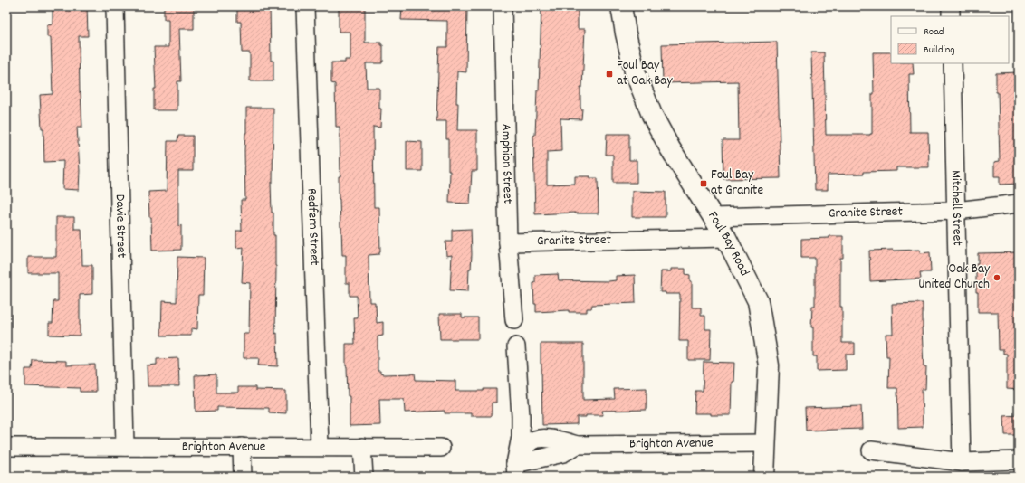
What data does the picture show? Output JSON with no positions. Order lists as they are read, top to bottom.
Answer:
{
  "streets": {
    "street": [
      "Amphion Street",
      "Mitchell Street",
      "Granite Street",
      "Davie Street",
      "Redfern Street",
      "Foul Bay Road",
      "Brighton Avenue"
    ]
  },
  "crossings": [
    ["Amphion Street", "Granite Street"],
    ["Mitchell Street", "Granite Street"],
    ["Granite Street", "Foul Bay Road"],
    ["Davie Street", "Brighton Avenue"],
    ["Redfern Street", "Brighton Avenue"],
    ["Foul Bay Road", "Brighton Avenue"]
  ],
  "places": {
    "transit": ["Foul Bay at Oak Bay", "Foul Bay at Granite"],
    "other": ["Oak Bay United Church"]
  },
  "legend": ["Road", "Building"]
}
